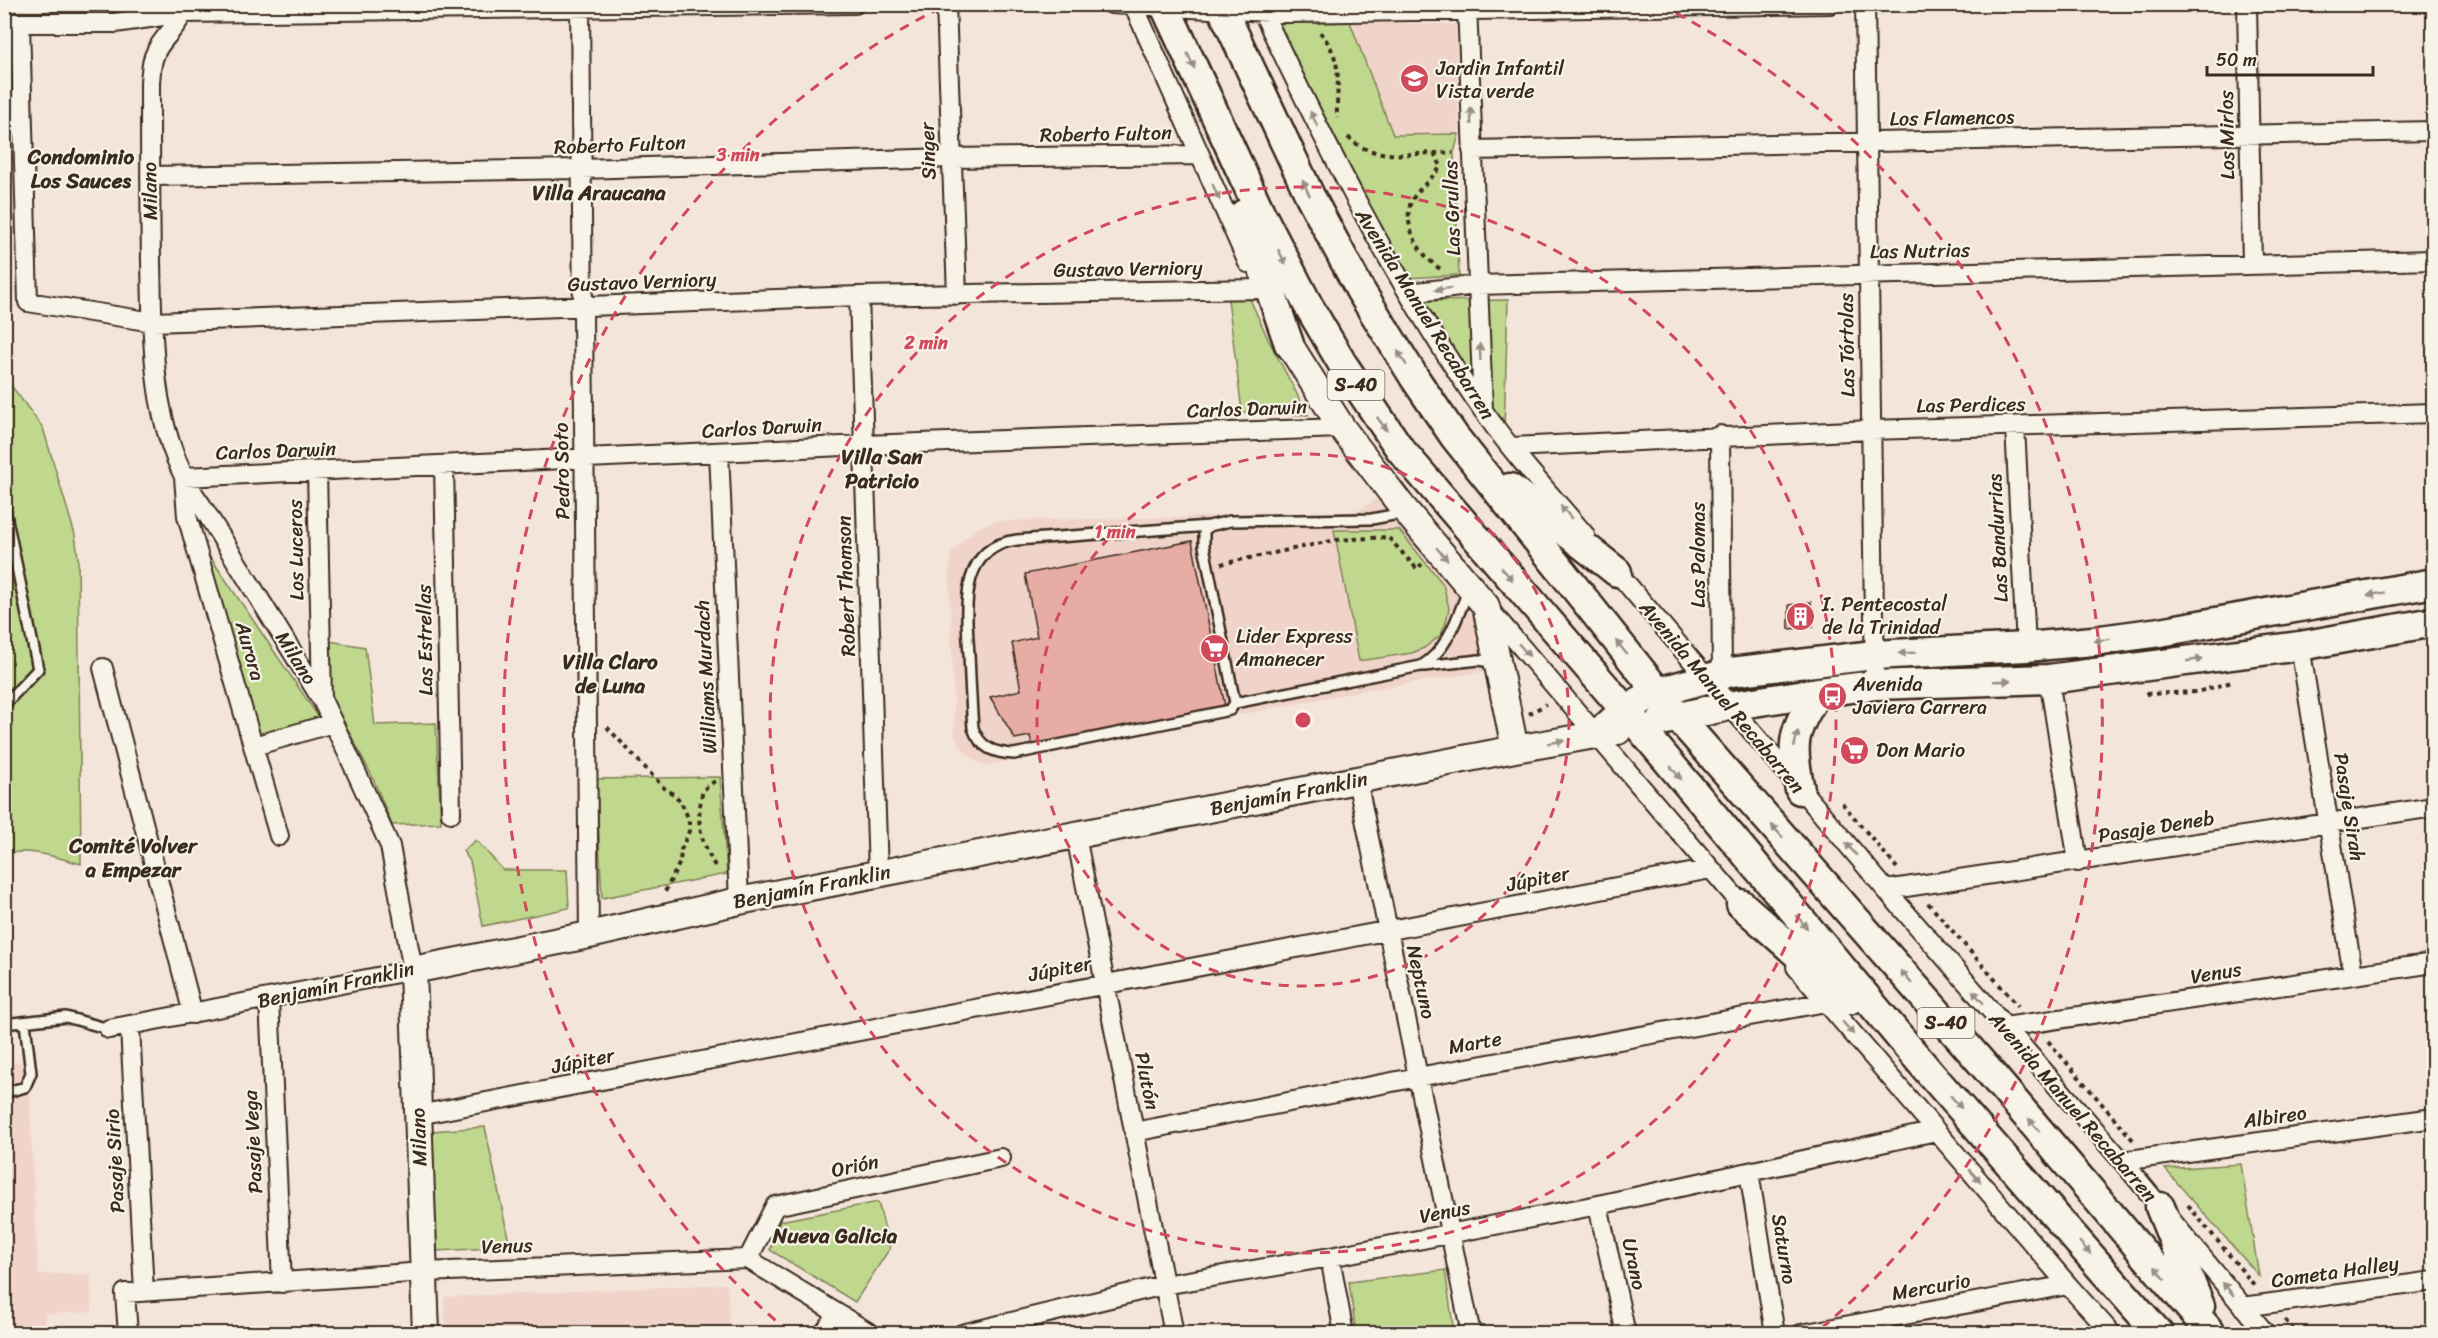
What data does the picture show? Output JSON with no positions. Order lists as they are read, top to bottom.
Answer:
{
  "streets": {
    "main road": ["Avenida Manuel Recabarren", "S-40"],
    "street": [
      "Los Flamencos",
      "Roberto Fulton",
      "Los Mirlos",
      "Singer",
      "Milano",
      "Las Grullas",
      "Las Nutrias",
      "Gustavo Verniory",
      "Las Tórtolas",
      "Las Perdices",
      "Carlos Darwin",
      "Pedro Soto",
      "Las Bandurrias",
      "Los Luceros",
      "Las Palomas",
      "Robert Thomson",
      "Las Estrellas",
      "Aurora",
      "Williams Murdach",
      "Benjamín Franklin",
      "Pasaje Sirah",
      "Pasaje Deneb",
      "Júpiter",
      "Venus",
      "Neptuno",
      "Marte",
      "Plutón",
      "Albireo",
      "Pasaje Vega",
      "Pasaje Sirio",
      "Orión",
      "Saturno",
      "Urano",
      "Cometa Halley",
      "Mercurio"
    ]
  },
  "crossings": [
    ["Los Flamencos", "Los Mirlos"],
    ["Los Flamencos", "Las Grullas"],
    ["Los Flamencos", "Las Tórtolas"],
    ["Roberto Fulton", "Singer"],
    ["Roberto Fulton", "Milano"],
    ["Roberto Fulton", "Pedro Soto"],
    ["Los Mirlos", "Las Nutrias"],
    ["Singer", "Gustavo Verniory"],
    ["Milano", "Gustavo Verniory"],
    ["Milano", "Carlos Darwin"],
    ["Milano", "Los Luceros"],
    ["Milano", "Aurora"],
    ["Milano", "Benjamín Franklin"],
    ["Milano", "Júpiter"],
    ["Milano", "Venus"],
    ["Las Grullas", "Las Nutrias"],
    ["Las Grullas", "Avenida Manuel Recabarren"],
    ["Las Nutrias", "Avenida Manuel Recabarren"],
    ["Las Nutrias", "Las Tórtolas"],
    ["Gustavo Verniory", "Pedro Soto"],
    ["Gustavo Verniory", "Robert Thomson"],
    ["Avenida Manuel Recabarren", "Las Perdices"],
    ["Avenida Manuel Recabarren", "Las Palomas"],
    ["Avenida Manuel Recabarren", "Pasaje Deneb"],
    ["Avenida Manuel Recabarren", "Venus"],
    ["Avenida Manuel Recabarren", "Albireo"],
    ["Avenida Manuel Recabarren", "Cometa Halley"],
    ["Las Tórtolas", "Las Perdices"],
    ["Las Perdices", "Las Bandurrias"],
    ["Las Perdices", "Las Palomas"],
    ["Carlos Darwin", "Pedro Soto"],
    ["Carlos Darwin", "Los Luceros"],
    ["Carlos Darwin", "Robert Thomson"],
    ["Carlos Darwin", "Las Estrellas"],
    ["Carlos Darwin", "Aurora"],
    ["Carlos Darwin", "Williams Murdach"],
    ["Pedro Soto", "Benjamín Franklin"],
    ["Robert Thomson", "Benjamín Franklin"],
    ["Williams Murdach", "Benjamín Franklin"],
    ["Benjamín Franklin", "Neptuno"],
    ["Benjamín Franklin", "Plutón"],
    ["Benjamín Franklin", "Pasaje Vega"],
    ["Benjamín Franklin", "Pasaje Sirio"],
    ["Pasaje Sirah", "Pasaje Deneb"],
    ["Pasaje Sirah", "Venus"],
    ["Júpiter", "Neptuno"],
    ["Júpiter", "Plutón"],
    ["Venus", "Neptuno"],
    ["Venus", "Plutón"],
    ["Venus", "Pasaje Vega"],
    ["Venus", "Pasaje Sirio"],
    ["Venus", "Orión"],
    ["Venus", "Saturno"],
    ["Venus", "Urano"],
    ["Neptuno", "Marte"],
    ["Marte", "Plutón"]
  ],
  "one_way": ["Las Grullas"],
  "districts": [
    "Condominio Los Sauces",
    "Villa Araucana",
    "Villa San Patricio",
    "Villa Claro de Luna",
    "Comité Volver a Empezar",
    "Nueva Galicia"
  ],
  "places": {
    "school or university": ["Jardin Infantil Vista verde"],
    "building": ["I. Pentecostal de la Trinidad"],
    "supermarket": ["Lider Express Amanecer", "Don Mario"],
    "bus stop": ["Avenida Javiera Carrera"]
  },
  "scale_bar": "50 m",
  "rings": ["3 min", "2 min", "1 min"]
}
